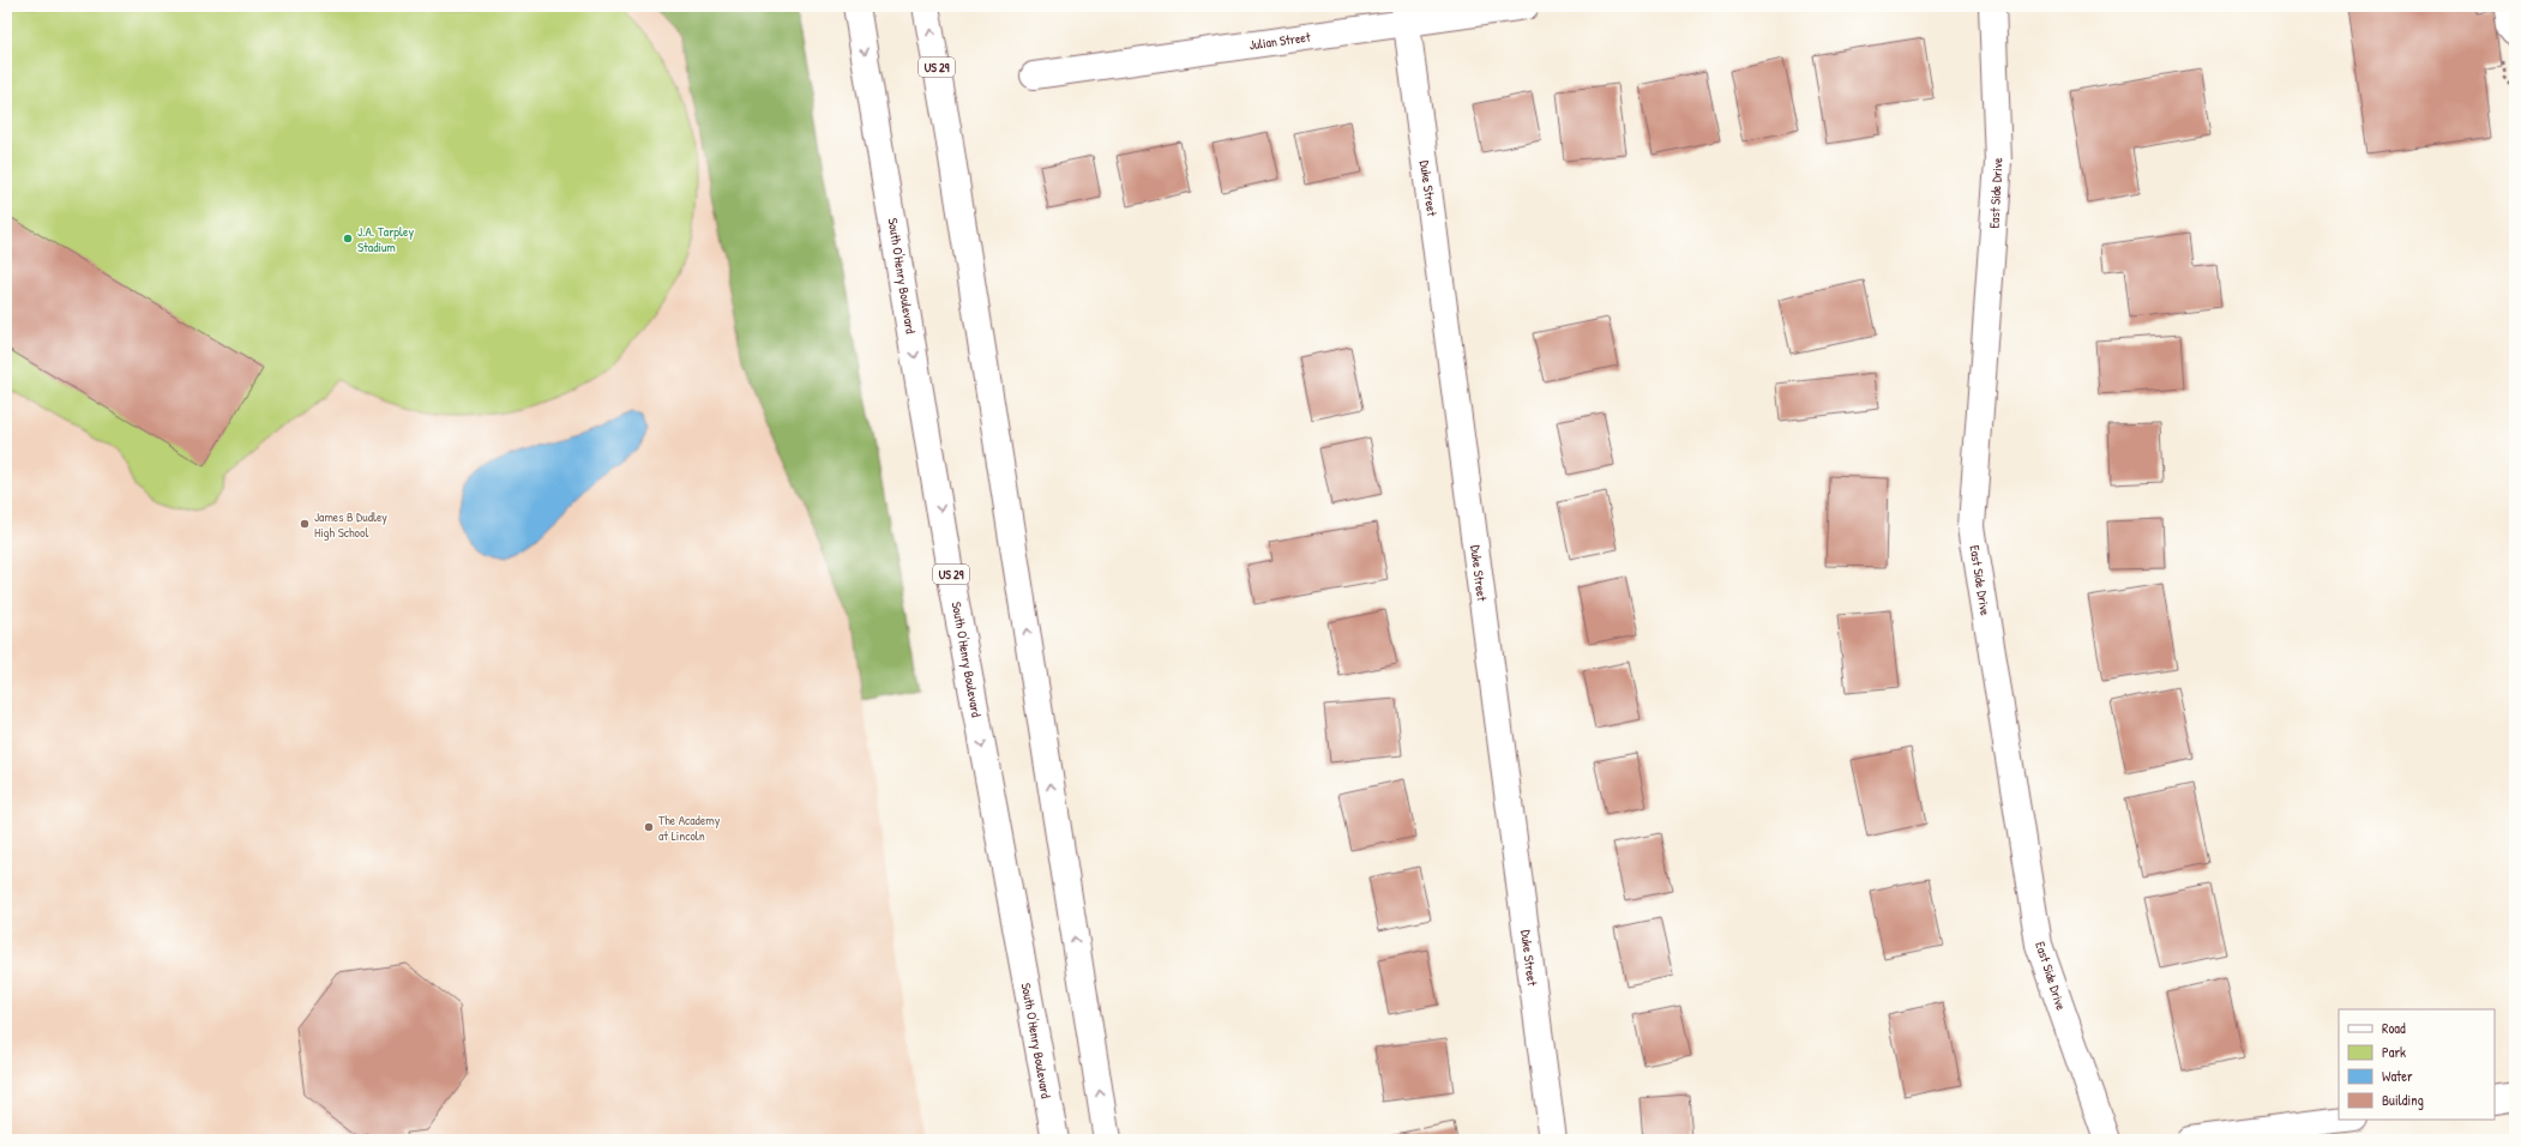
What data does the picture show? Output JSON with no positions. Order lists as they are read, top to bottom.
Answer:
{
  "streets": {
    "main road": [
      "Julian Street",
      "US 29",
      "Duke Street",
      "East Side Drive",
      "South O'Henry Boulevard"
    ]
  },
  "crossings": [
    ["Julian Street", "Duke Street"]
  ],
  "places": ["J.A. Tarpley Stadium", "James B Dudley High School", "The Academy at Lincoln"],
  "legend": [
    "Road",
    "Park",
    "Water",
    "Building"
  ]
}
